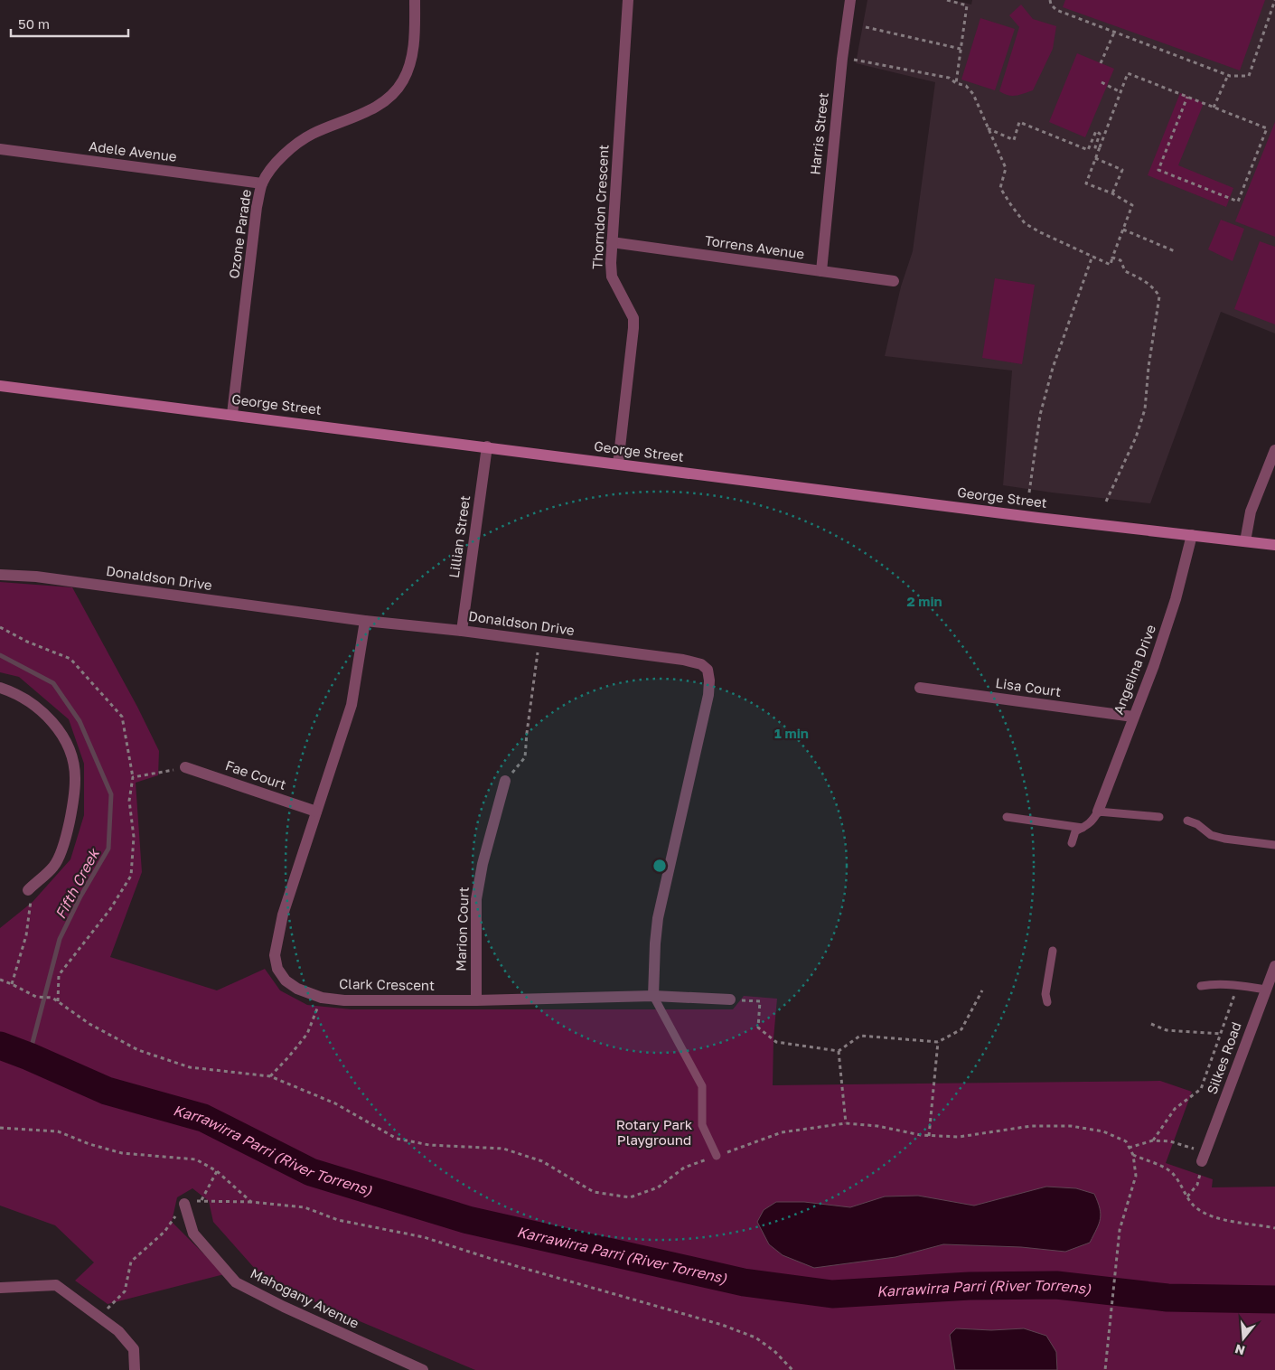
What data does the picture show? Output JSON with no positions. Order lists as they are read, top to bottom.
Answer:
{
  "streets": {
    "street": [
      "Harris Street",
      "Adele Avenue",
      "Thorndon Crescent",
      "Ozone Parade",
      "Torrens Avenue",
      "George Street",
      "Lillian Street",
      "Donaldson Drive",
      "Angelina Drive",
      "Lisa Court",
      "Fae Court",
      "Marion Court",
      "Clark Crescent",
      "Silkes Road",
      "Mahogany Avenue"
    ]
  },
  "crossings": [
    ["Harris Street", "Torrens Avenue"],
    ["Adele Avenue", "Ozone Parade"],
    ["Thorndon Crescent", "Torrens Avenue"],
    ["Thorndon Crescent", "George Street"],
    ["Ozone Parade", "George Street"],
    ["George Street", "Lillian Street"],
    ["George Street", "Angelina Drive"],
    ["Lillian Street", "Donaldson Drive"],
    ["Donaldson Drive", "Clark Crescent"],
    ["Angelina Drive", "Lisa Court"],
    ["Fae Court", "Clark Crescent"],
    ["Marion Court", "Clark Crescent"]
  ],
  "water": ["Fifth Creek", "Karrawirra Parri (River Torrens)"],
  "parks": ["Rotary Park Playground"],
  "scale_bar": "50 m",
  "north": "bottom",
  "rings": ["2 min", "1 min"]
}
